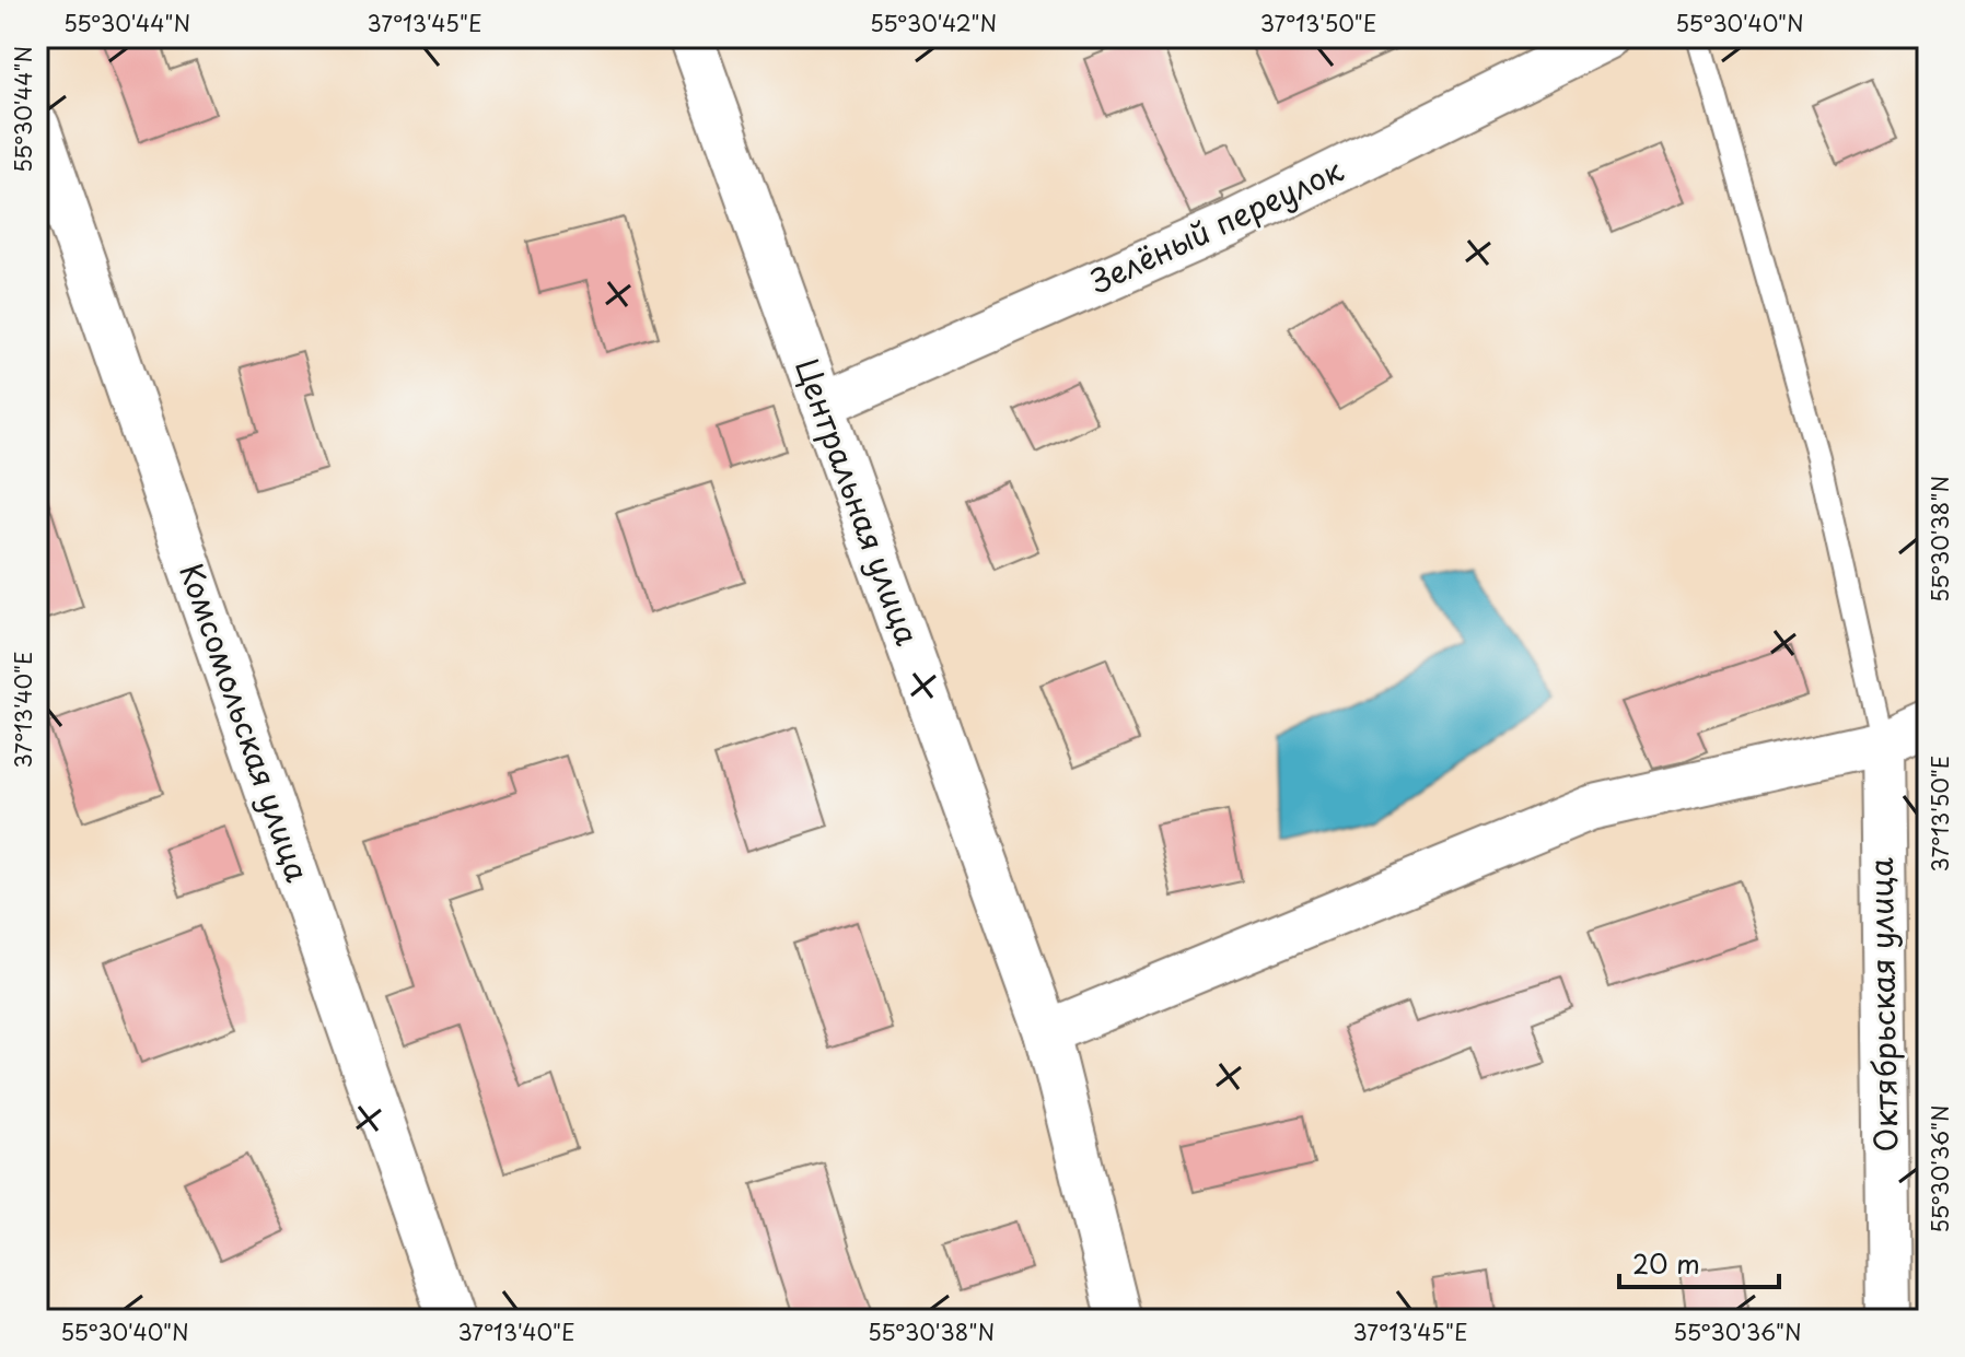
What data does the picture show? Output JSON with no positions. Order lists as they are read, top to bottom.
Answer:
{
  "streets": {
    "street": [
      "Зелёный переулок",
      "Центральная улица",
      "Комсомольская улица",
      "Октябрьская улица"
    ]
  },
  "crossings": [
    ["Зелёный переулок", "Центральная улица"]
  ],
  "scale_bar": "20 m",
  "coordinates": [
    "55°30'44\"N",
    "37°13'45\"E",
    "55°30'42\"N",
    "37°13'50\"E",
    "55°30'40\"N",
    "55°30'38\"N",
    "37°13'40\"E",
    "55°30'36\"N"
  ]
}
